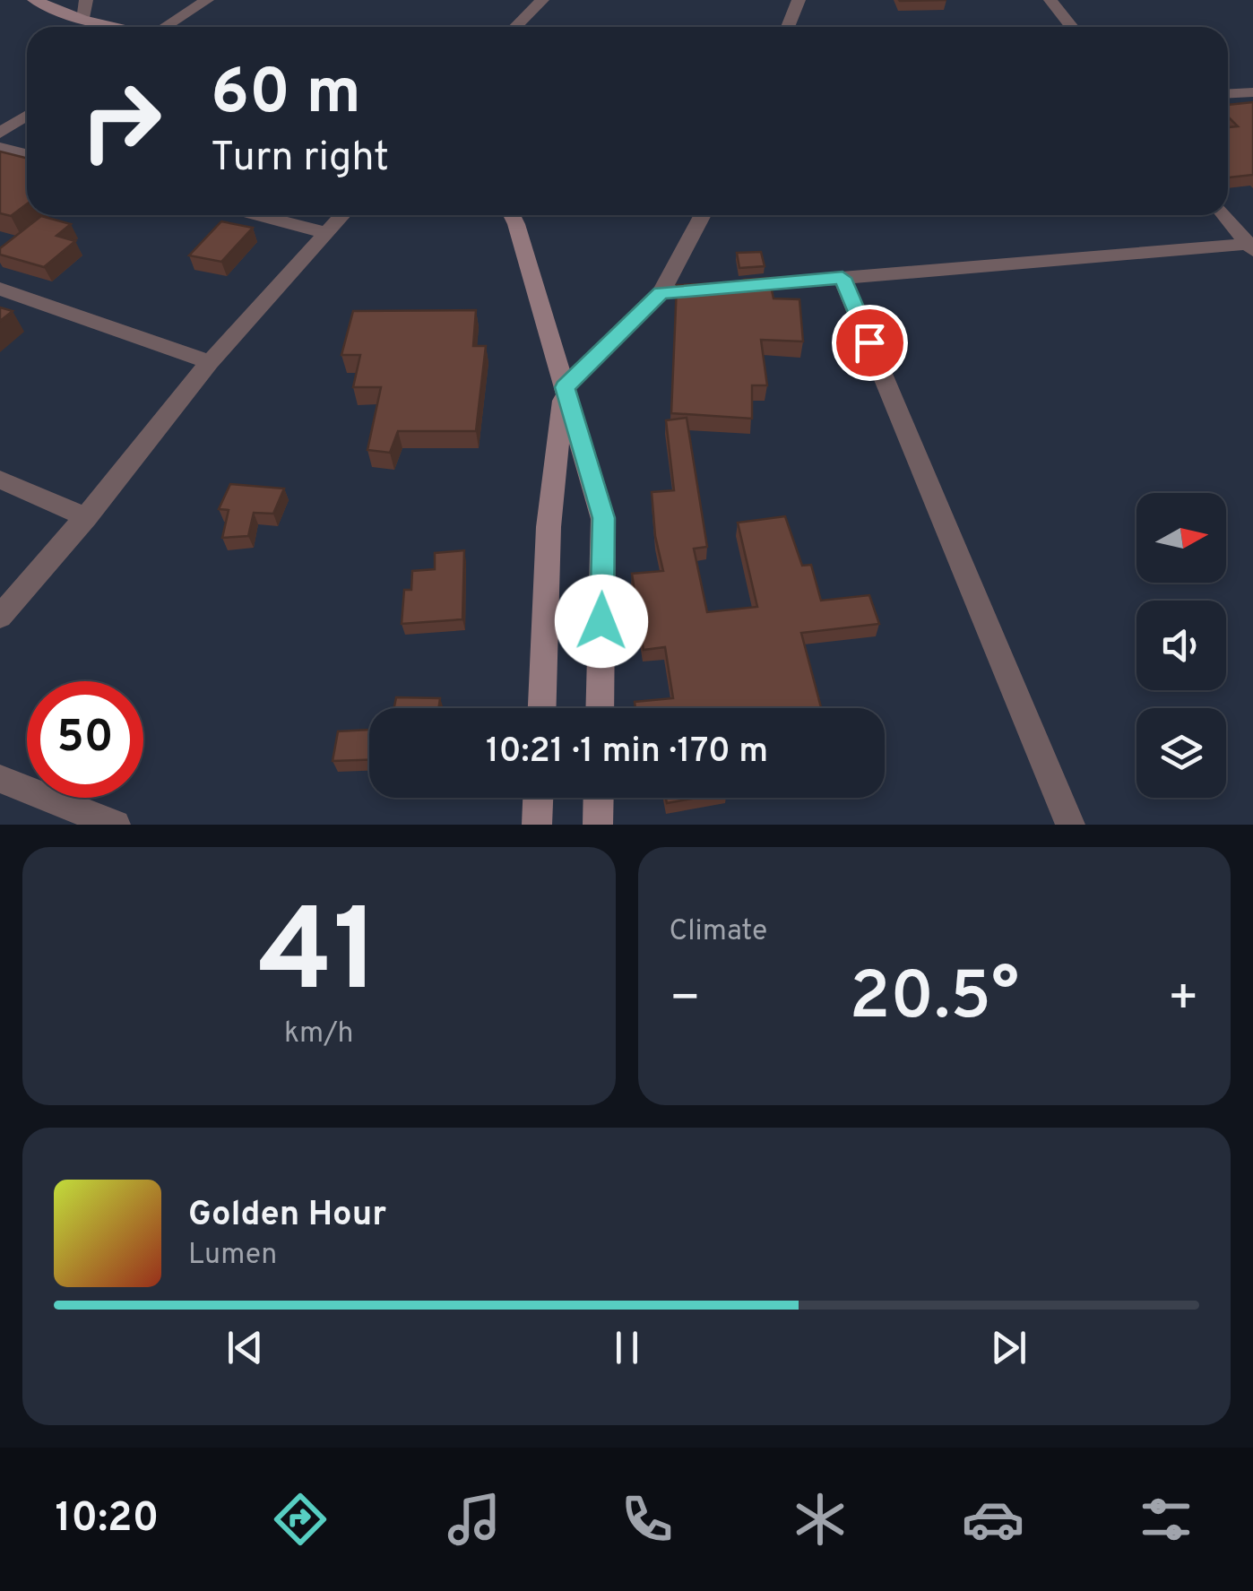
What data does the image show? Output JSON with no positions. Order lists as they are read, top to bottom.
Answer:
{
  "north": "right",
  "page": {
    "turn": ["60 m", "Turn right"],
    "limit": "50",
    "trip": "10:21 · 1 min · 170 m",
    "tile": [
      ["41", "km/h"],
      "Climate"
    ],
    "heat": ["−", "20.5°", "+"],
    "song": ["Golden Hour", "Lumen"],
    "tabs": "10:20"
  }
}
